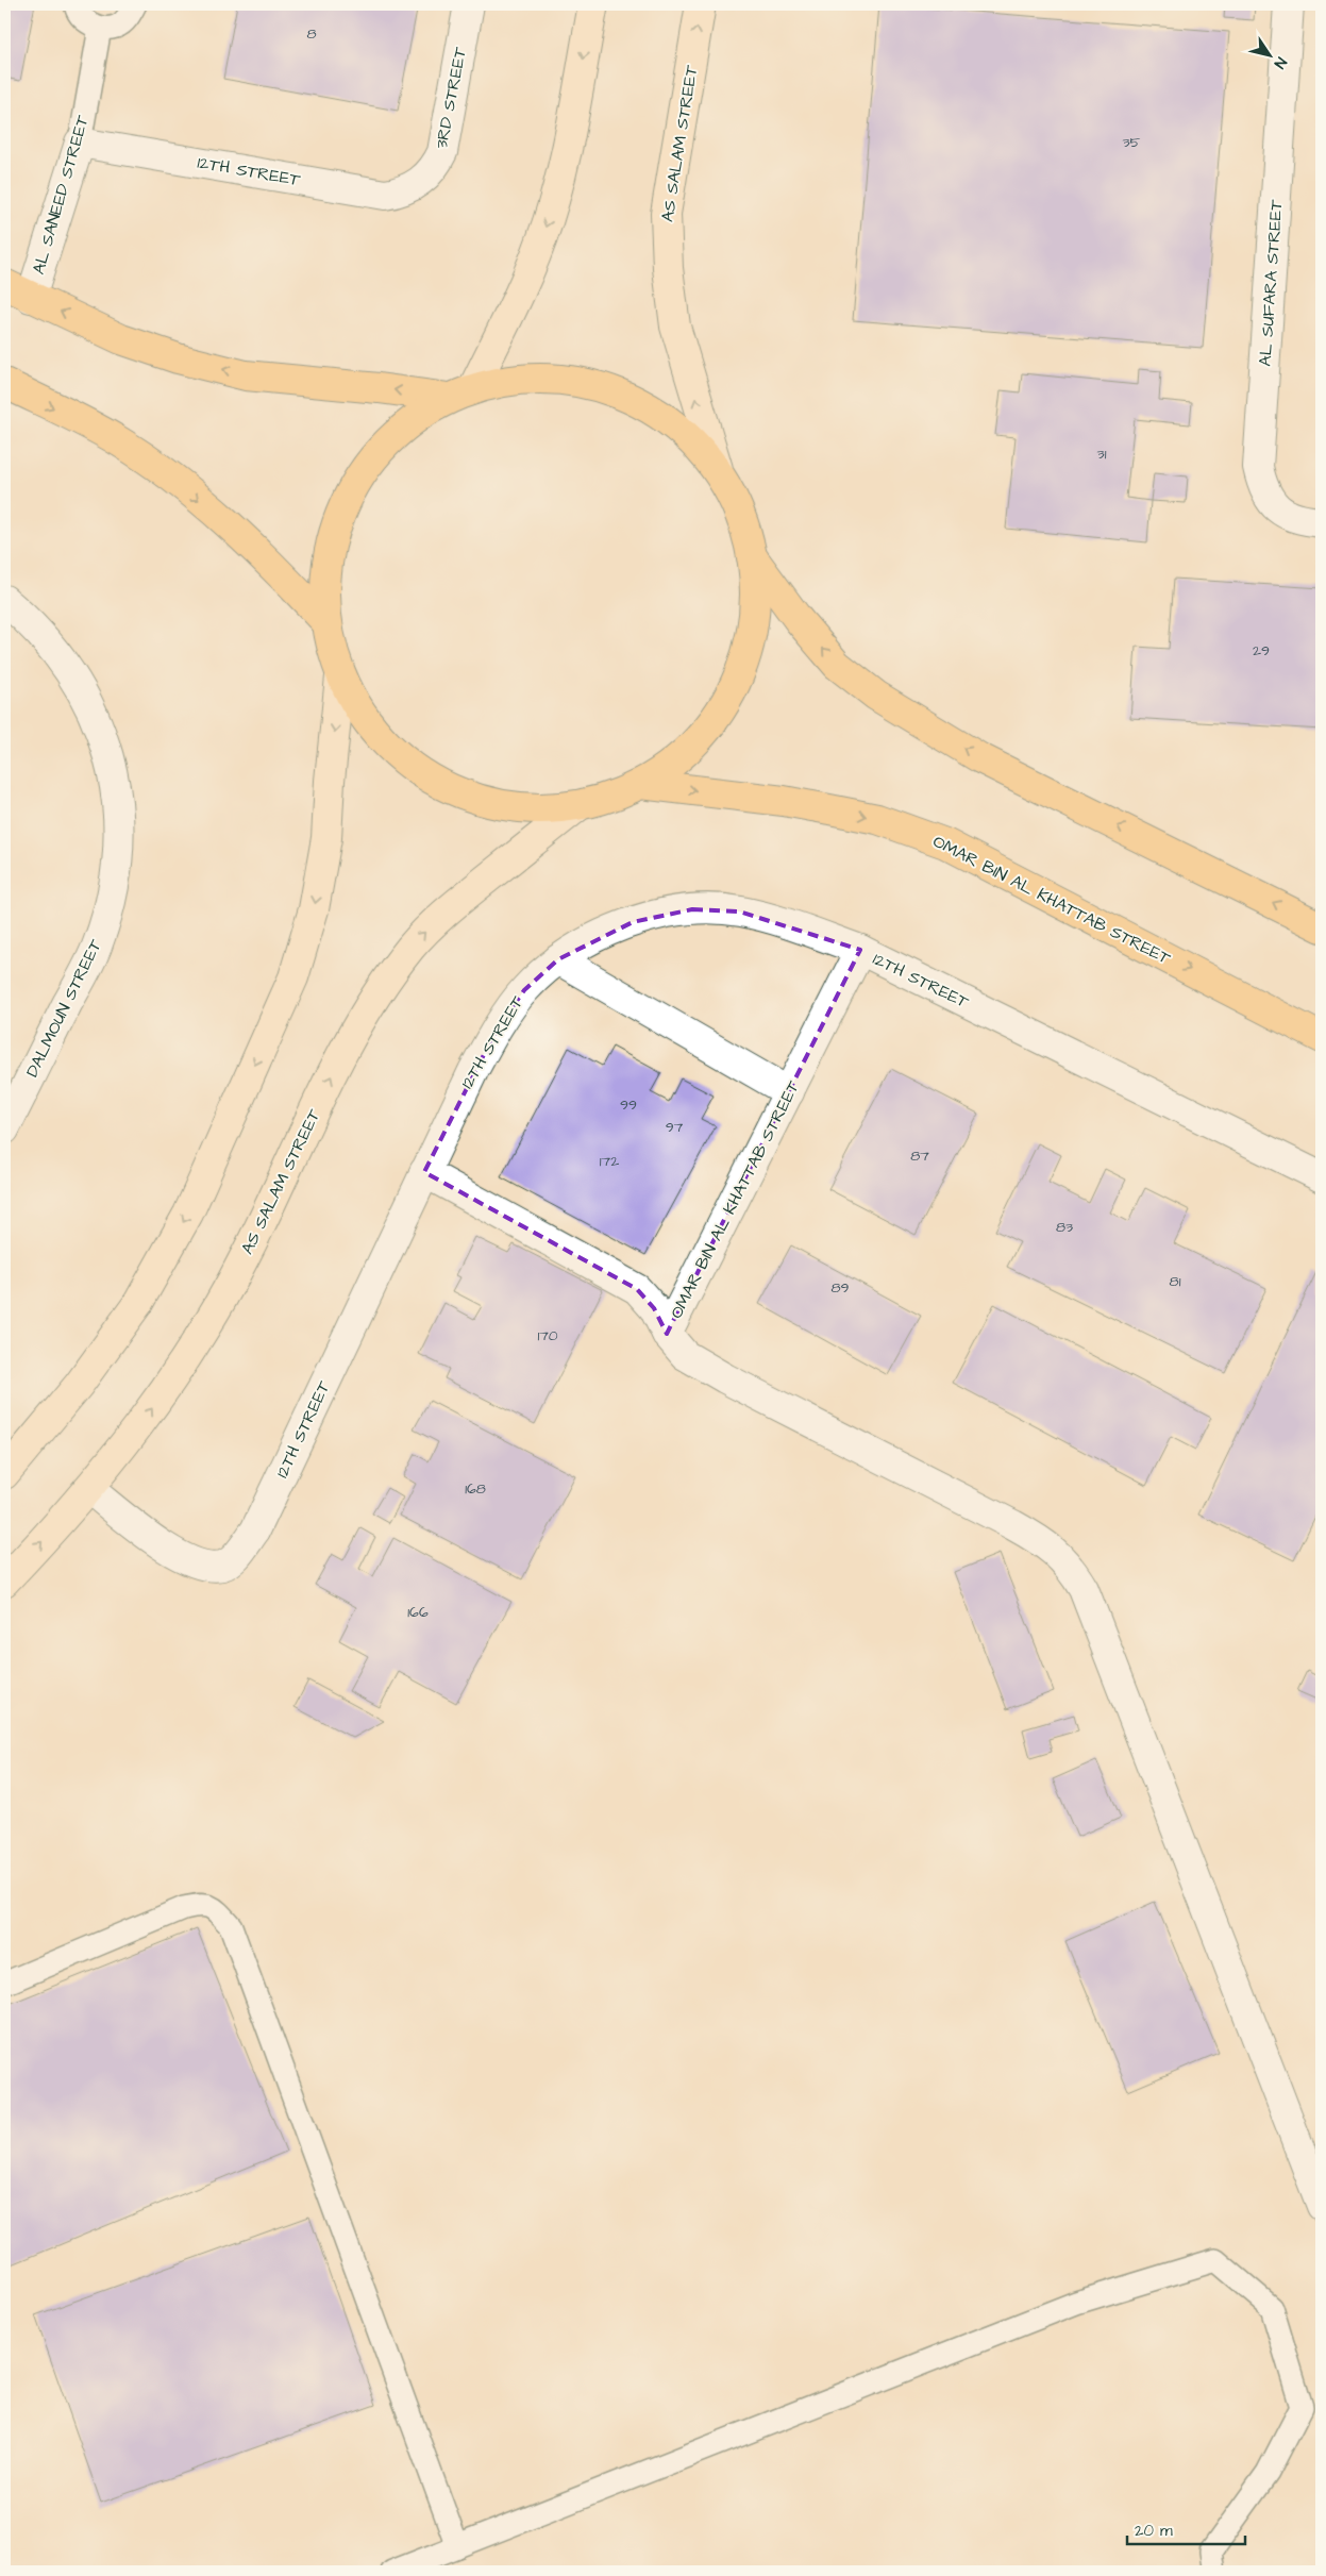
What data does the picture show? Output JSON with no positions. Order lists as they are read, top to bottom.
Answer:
{
  "streets": {
    "main road": ["OMAR BIN AL KHATTAB STREET"],
    "street": [
      "3RD STREET",
      "AS SALAM STREET",
      "12TH STREET",
      "AL SANEED STREET",
      "AL SUFARA STREET",
      "DALMOUN STREET"
    ]
  },
  "crossings": [
    ["3RD STREET", "12TH STREET"],
    ["AS SALAM STREET", "12TH STREET"],
    ["12TH STREET", "AL SANEED STREET"],
    ["12TH STREET", "OMAR BIN AL KHATTAB STREET"]
  ],
  "house_numbers": [
    "8",
    "35",
    "31",
    "29",
    "99",
    "97",
    "87",
    "172",
    "83",
    "81",
    "89",
    "170",
    "168",
    "166"
  ],
  "scale_bar": "20 m",
  "north": "bottom right"
}
